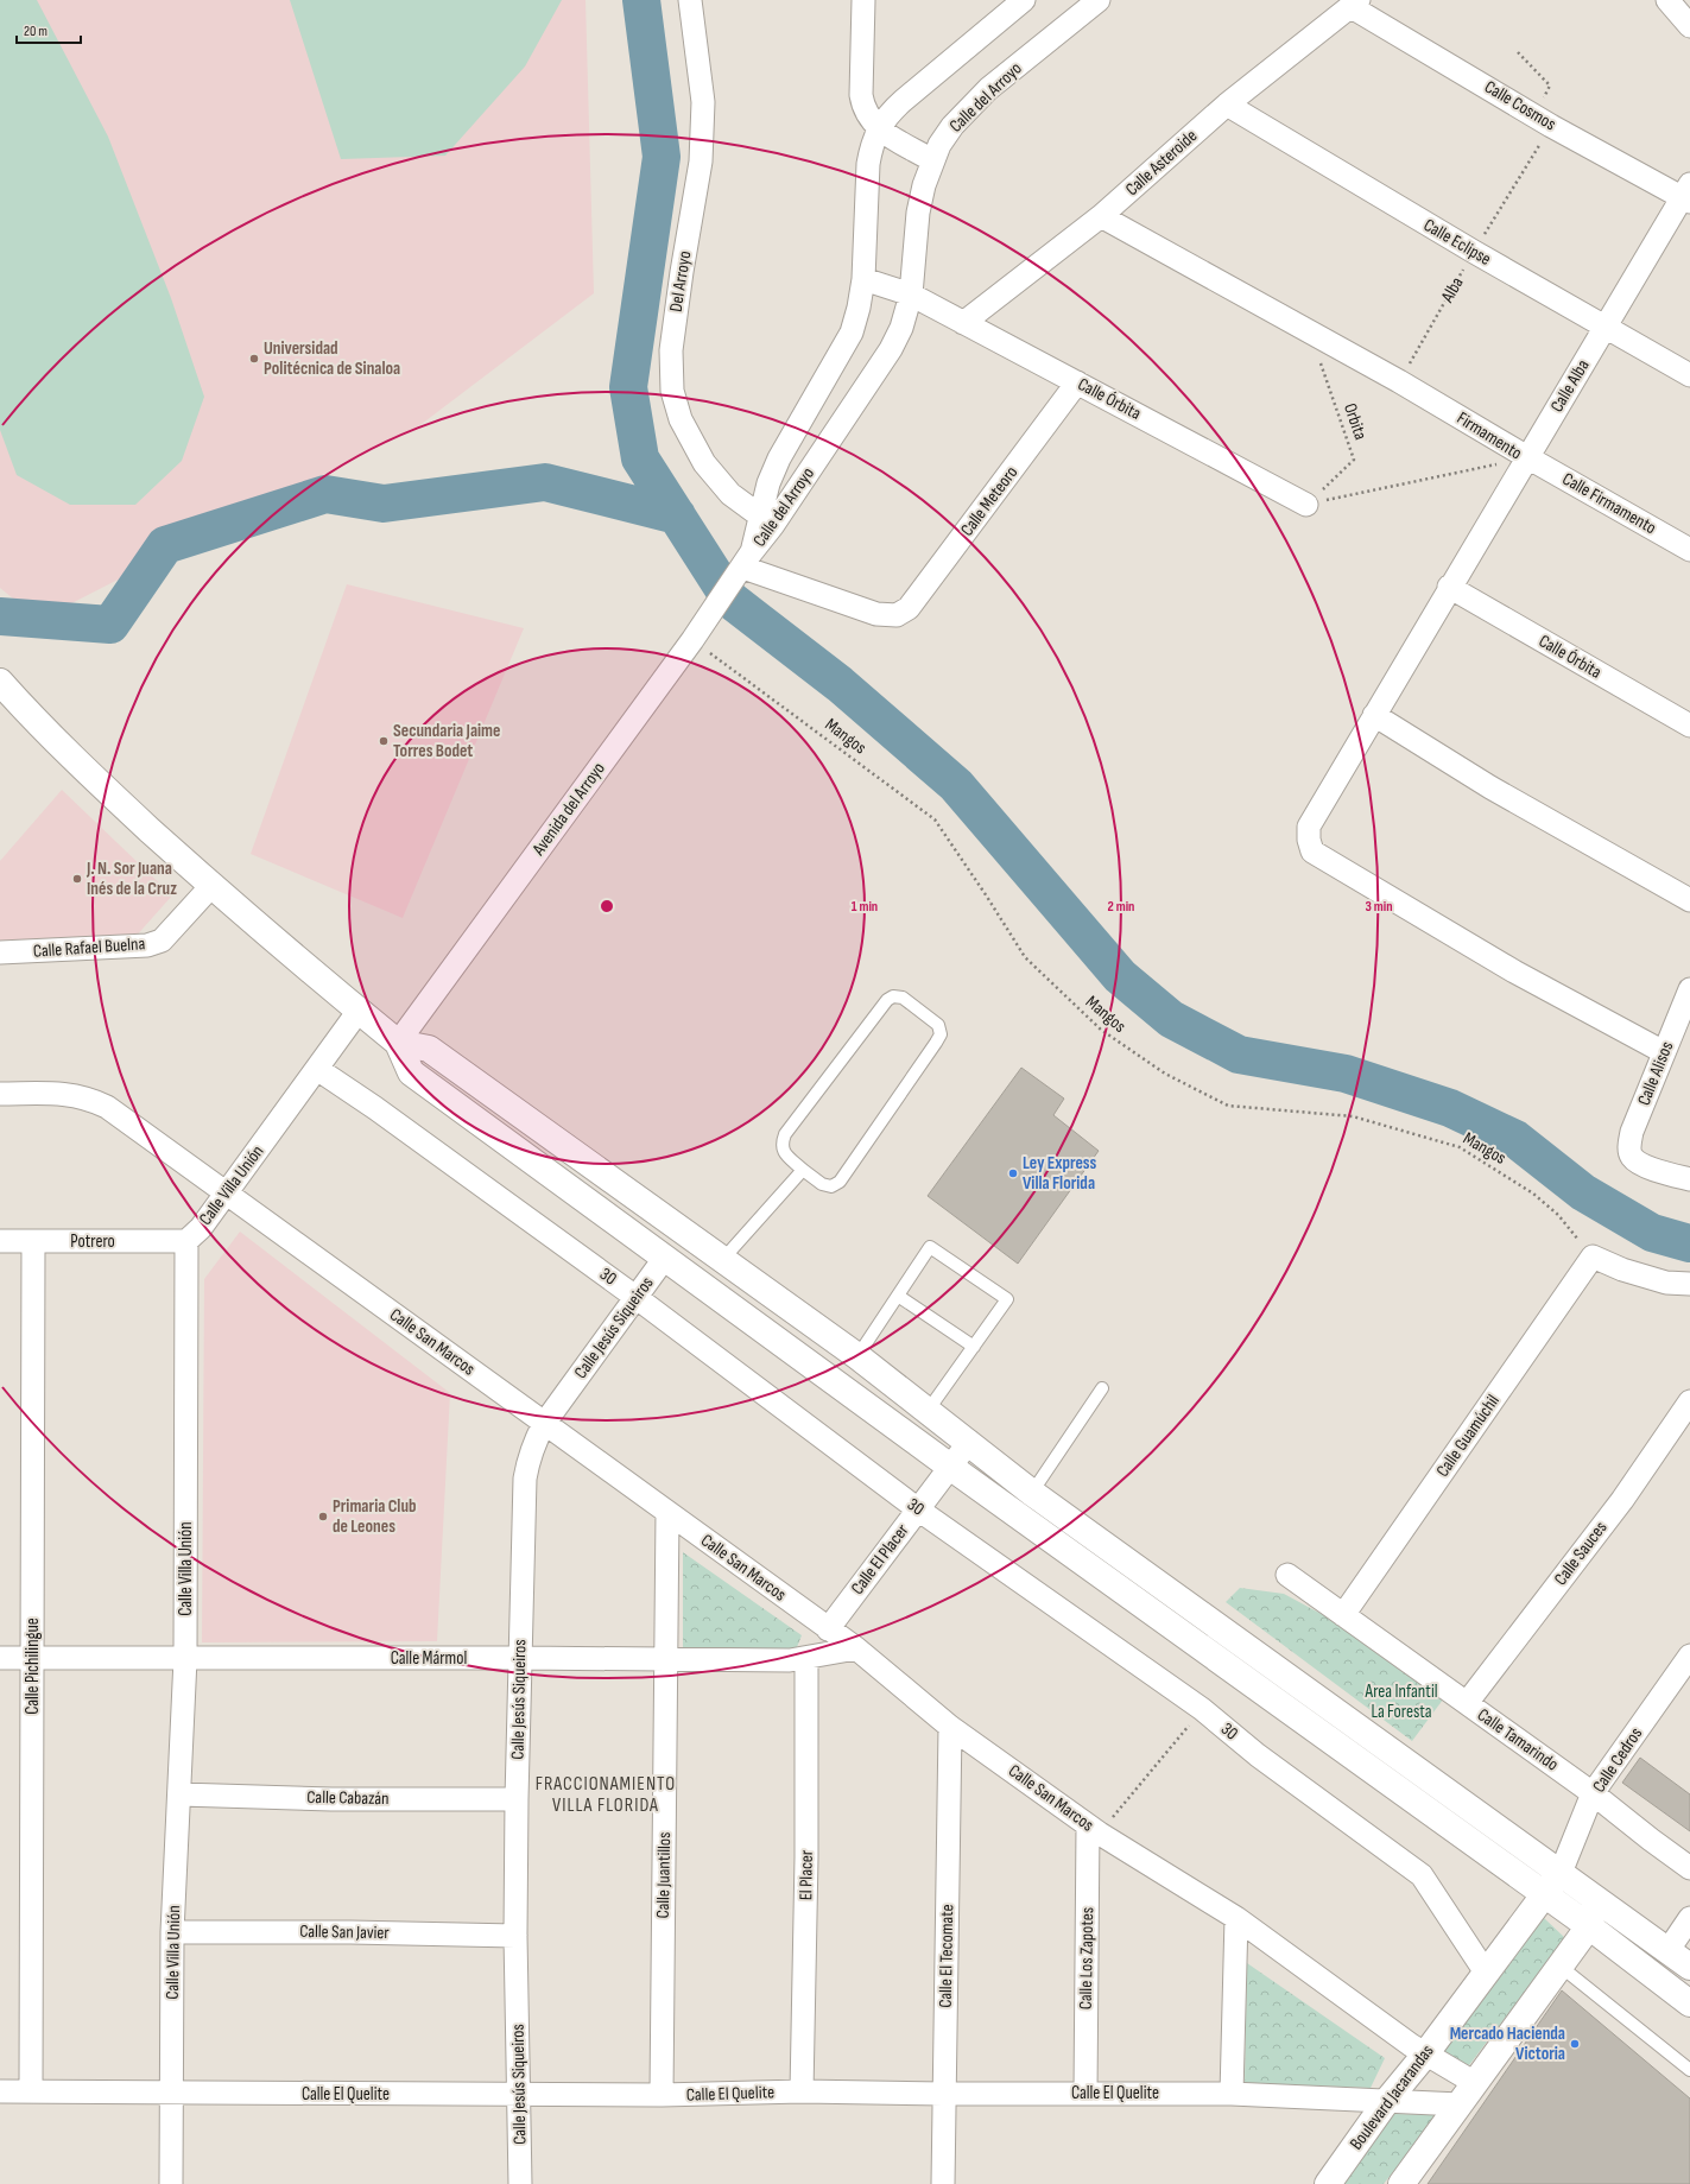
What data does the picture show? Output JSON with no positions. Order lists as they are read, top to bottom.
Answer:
{
  "streets": {
    "street": [
      "Calle del Arroyo",
      "Calle Cosmos",
      "Calle Asteroide",
      "Calle Eclipse",
      "Del Arroyo",
      "Calle Alba",
      "Calle Órbita",
      "Firmamento",
      "Calle Meteoro",
      "Calle Firmamento",
      "Avenida del Arroyo",
      "Calle Rafael Buelna",
      "Calle Alisos",
      "Calle Villa Unión",
      "Potrero",
      "30",
      "Calle Jesús Siqueiros",
      "Calle San Marcos",
      "Calle Guamúchil",
      "Calle Sauces",
      "Calle El Placer",
      "Calle Mármol",
      "Calle Pichilingue",
      "Calle Tamarindo",
      "Calle Cedros",
      "Calle Cabazán",
      "Calle Juantillos",
      "El Placer",
      "Calle San Javier",
      "Calle El Tecomate",
      "Calle Los Zapotes",
      "Calle El Quelite",
      "Boulevard Jacarandas"
    ],
    "path": ["Alba", "Orbita", "Mangos"]
  },
  "crossings": [
    ["Calle del Arroyo", "Del Arroyo"],
    ["Calle del Arroyo", "Calle Órbita"],
    ["Calle del Arroyo", "Calle Meteoro"],
    ["Calle del Arroyo", "Avenida del Arroyo"],
    ["Calle Cosmos", "Calle Asteroide"],
    ["Calle Cosmos", "Alba"],
    ["Calle Cosmos", "Calle Alba"],
    ["Calle Asteroide", "Calle Eclipse"],
    ["Calle Asteroide", "Calle Órbita"],
    ["Calle Eclipse", "Alba"],
    ["Calle Eclipse", "Calle Alba"],
    ["Alba", "Firmamento"],
    ["Calle Alba", "Calle Órbita"],
    ["Calle Alba", "Firmamento"],
    ["Calle Alba", "Calle Firmamento"],
    ["Calle Alba", "Calle Alisos"],
    ["Calle Órbita", "Orbita"],
    ["Calle Órbita", "Firmamento"],
    ["Calle Órbita", "Calle Meteoro"],
    ["Orbita", "Firmamento"],
    ["Firmamento", "Calle Firmamento"],
    ["Calle Meteoro", "Avenida del Arroyo"],
    ["Mangos", "Avenida del Arroyo"],
    ["Mangos", "Calle Guamúchil"],
    ["Calle Villa Unión", "Potrero"],
    ["Calle Villa Unión", "30"],
    ["Calle Villa Unión", "Calle San Marcos"],
    ["Calle Villa Unión", "Calle Mármol"],
    ["Calle Villa Unión", "Calle Cabazán"],
    ["Calle Villa Unión", "Calle San Javier"],
    ["Calle Villa Unión", "Calle El Quelite"],
    ["Potrero", "Calle Pichilingue"],
    ["30", "Calle Jesús Siqueiros"],
    ["30", "Calle El Placer"],
    ["30", "Boulevard Jacarandas"],
    ["Calle Jesús Siqueiros", "Calle San Marcos"],
    ["Calle Jesús Siqueiros", "Calle Mármol"],
    ["Calle Jesús Siqueiros", "Calle Cabazán"],
    ["Calle Jesús Siqueiros", "Calle San Javier"],
    ["Calle Jesús Siqueiros", "Calle El Quelite"],
    ["Calle San Marcos", "Calle El Placer"],
    ["Calle San Marcos", "Calle Mármol"],
    ["Calle San Marcos", "Calle Juantillos"],
    ["Calle San Marcos", "Calle El Tecomate"],
    ["Calle San Marcos", "Calle Los Zapotes"],
    ["Calle San Marcos", "Boulevard Jacarandas"],
    ["Calle Guamúchil", "Calle Tamarindo"],
    ["Calle Sauces", "Calle Tamarindo"],
    ["Calle Mármol", "Calle Pichilingue"],
    ["Calle Mármol", "Calle Juantillos"],
    ["Calle Mármol", "El Placer"],
    ["Calle Pichilingue", "Calle El Quelite"],
    ["Calle Tamarindo", "Calle Cedros"],
    ["Calle Cedros", "Boulevard Jacarandas"],
    ["Calle Juantillos", "Calle El Quelite"],
    ["El Placer", "Calle El Quelite"],
    ["Calle El Tecomate", "Calle El Quelite"],
    ["Calle Los Zapotes", "Calle El Quelite"],
    ["Calle El Quelite", "Boulevard Jacarandas"]
  ],
  "districts": ["FRACCIONAMIENTO VILLA FLORIDA"],
  "parks": ["Area Infantil La Foresta"],
  "places": [
    "Universidad Politécnica de Sinaloa",
    "Secundaria Jaime Torres Bodet",
    "J. N. Sor Juana Inés de la Cruz",
    "Ley Express Villa Florida",
    "Primaria Club de Leones",
    "Mercado Hacienda Victoria"
  ],
  "scale_bar": "20 m",
  "rings": ["1 min", "2 min", "3 min"]
}
